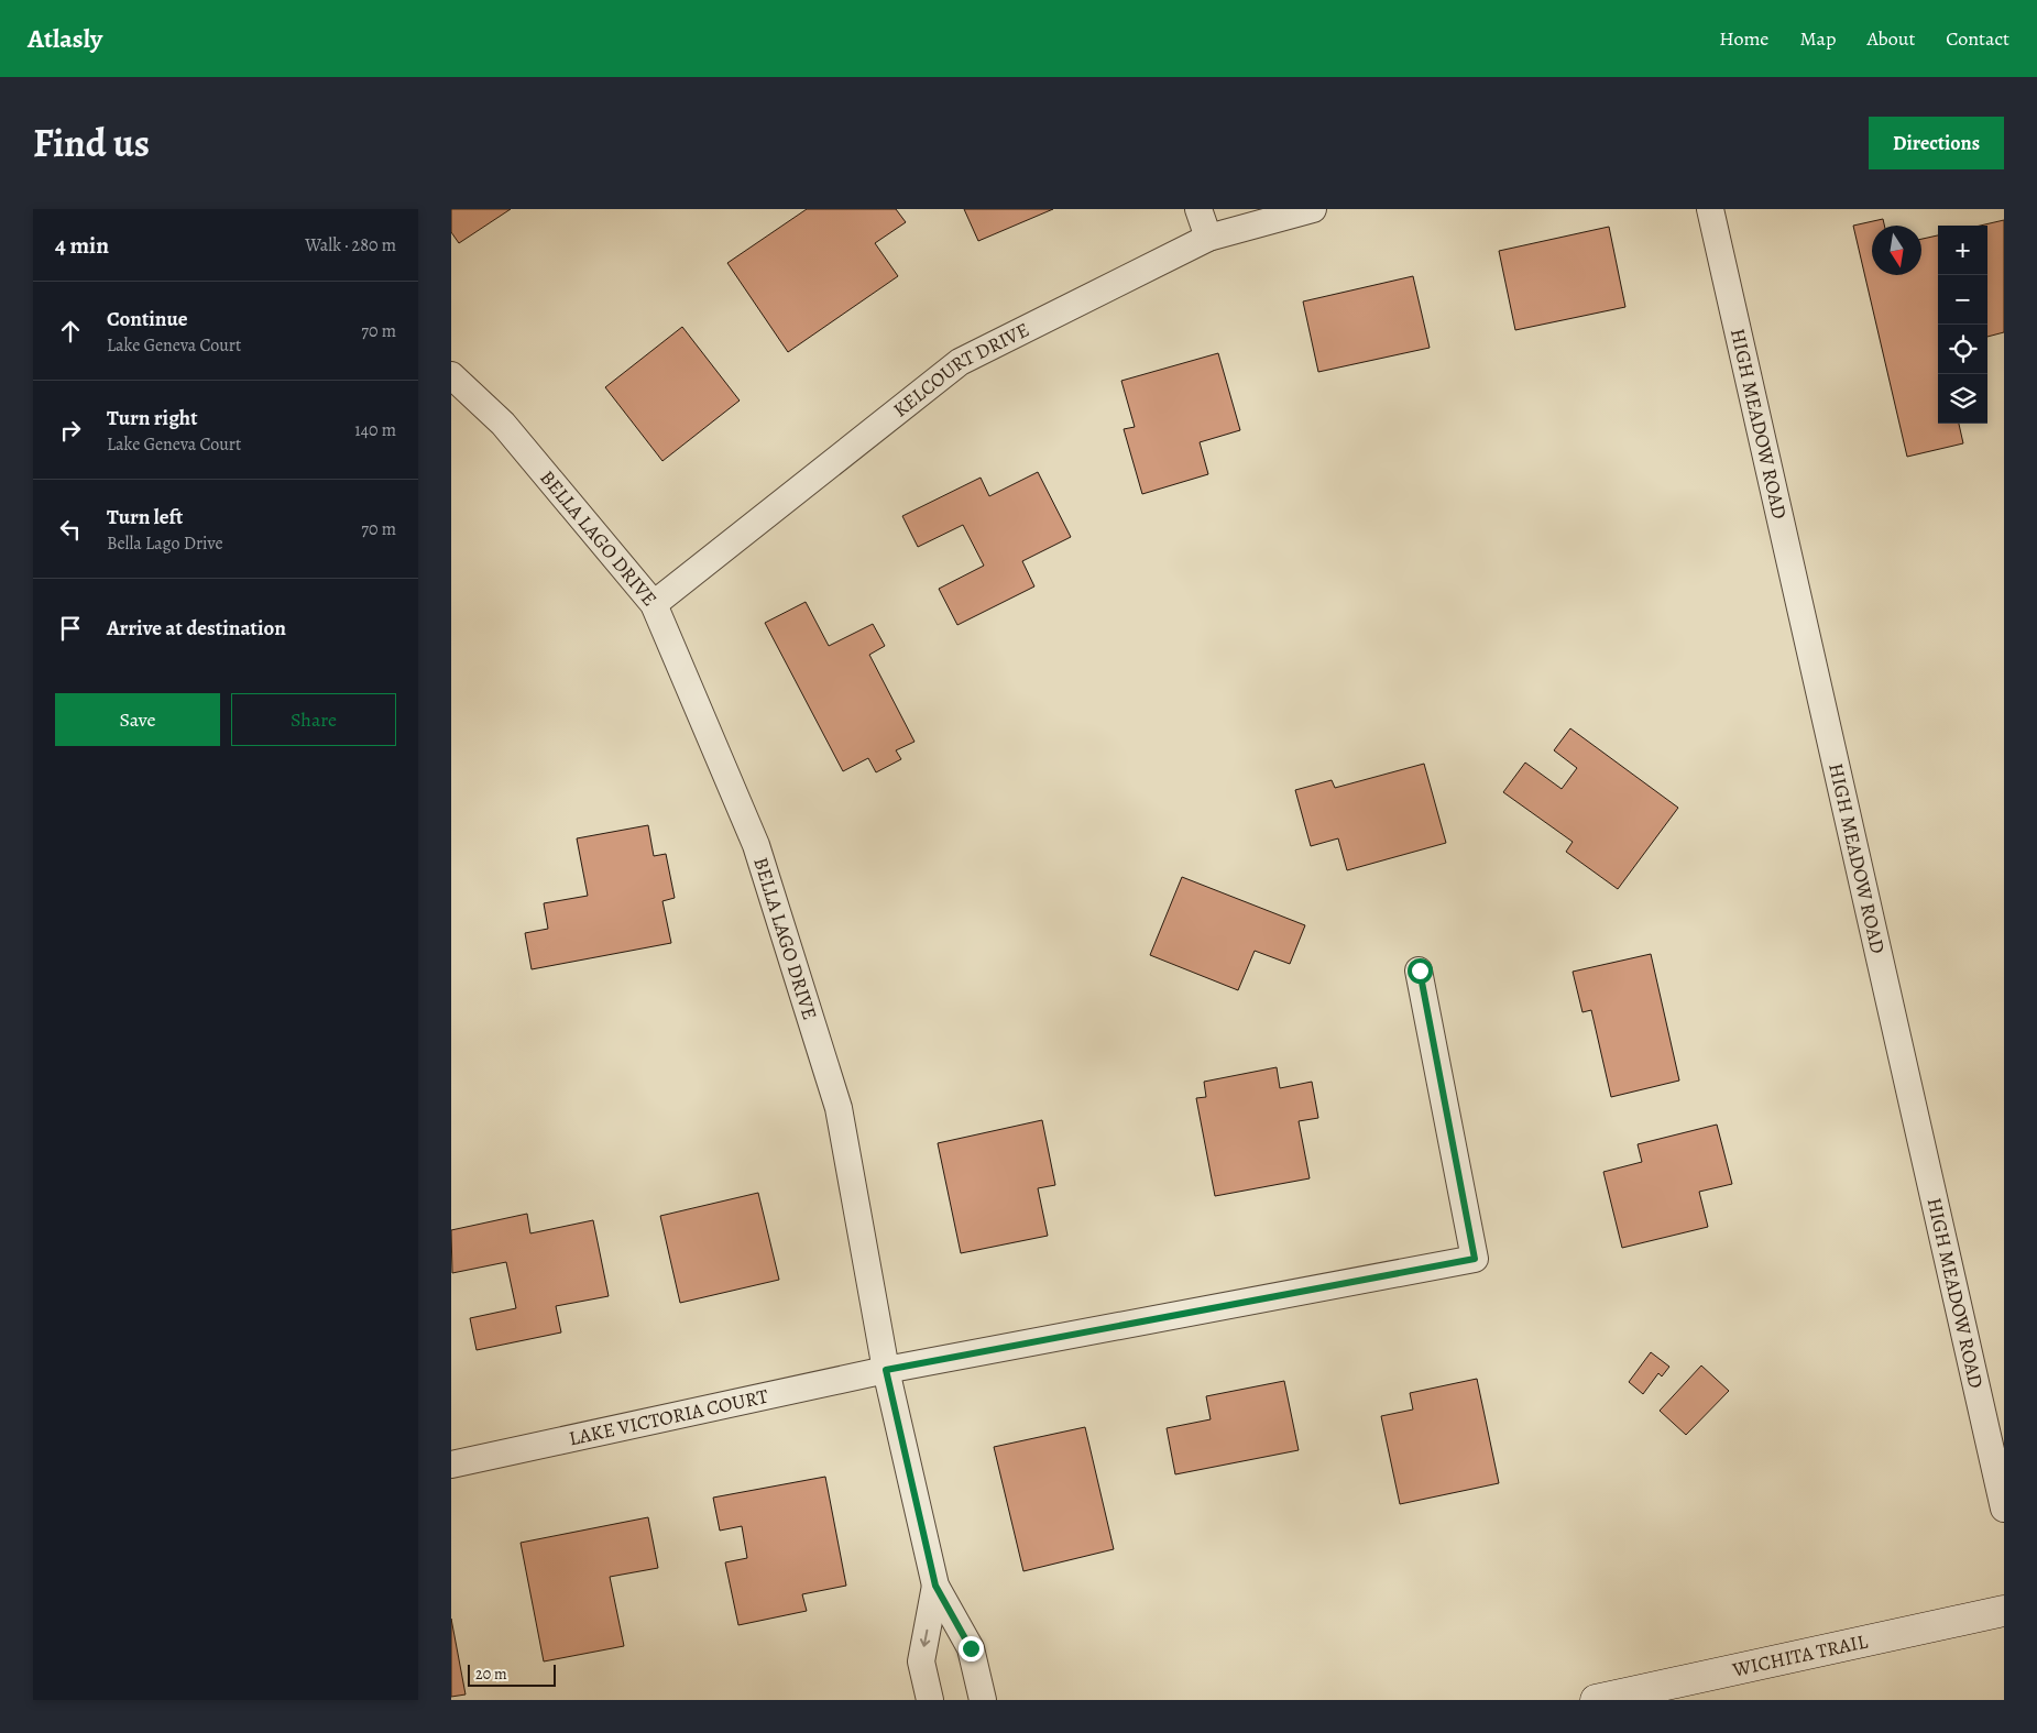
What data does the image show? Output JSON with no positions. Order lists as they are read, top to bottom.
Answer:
{
  "streets": {
    "street": [
      "KELCOURT DRIVE",
      "HIGH MEADOW ROAD",
      "BELLA LAGO DRIVE",
      "LAKE VICTORIA COURT",
      "WICHITA TRAIL"
    ]
  },
  "crossings": [
    ["KELCOURT DRIVE", "BELLA LAGO DRIVE"],
    ["BELLA LAGO DRIVE", "LAKE VICTORIA COURT"]
  ],
  "scale_bar": "20 m",
  "north": "bottom",
  "page": {
    "header": "Atlasly",
    "nav": [
      "Home",
      "Map",
      "About",
      "Contact"
    ],
    "title": "Find us",
    "buttons": [
      "Directions",
      ["Save", "Share"]
    ],
    "heading": ["4 min", "Walk · 280 m"],
    "map_buttons": ["+", "−"],
    "list": [
      ["Continue", "Lake Geneva Court", "70 m"],
      ["Turn right", "Lake Geneva Court", "140 m"],
      ["Turn left", "Bella Lago Drive", "70 m"],
      "Arrive at destination"
    ],
    "scale": "20 m"
  }
}
